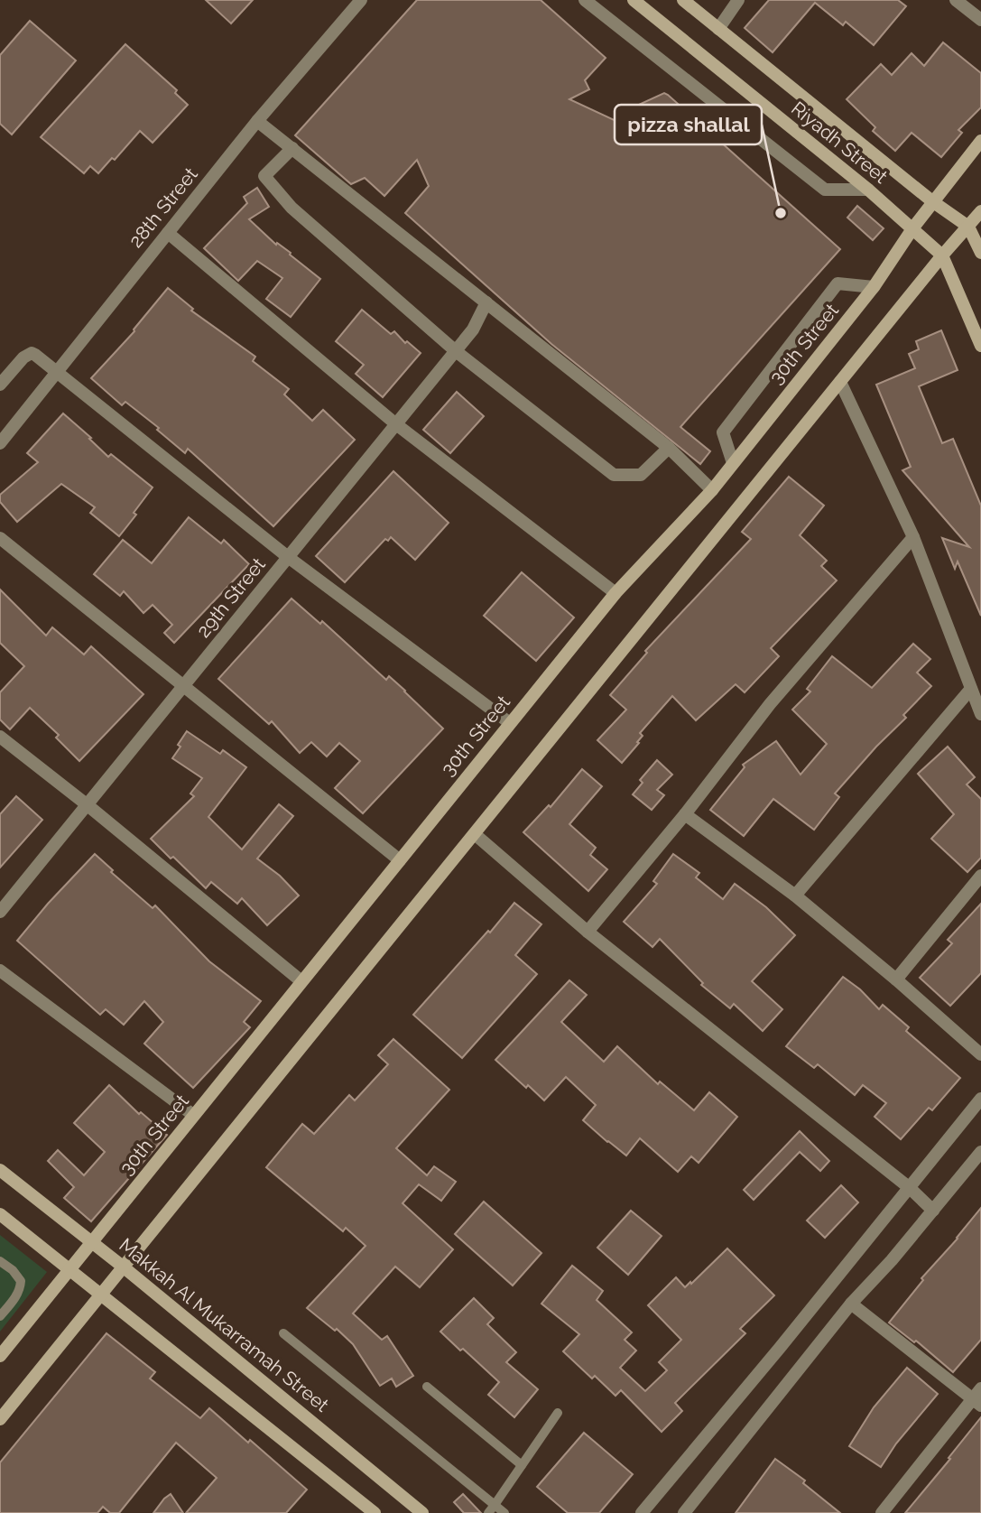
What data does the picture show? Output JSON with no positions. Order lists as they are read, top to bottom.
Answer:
{
  "streets": {
    "street": [
      "Riyadh Street",
      "28th Street",
      "30th Street",
      "29th Street",
      "Makkah Al Mukarramah Street"
    ]
  },
  "crossings": [
    ["Riyadh Street", "30th Street"],
    ["30th Street", "Makkah Al Mukarramah Street"]
  ],
  "places": ["pizza shallal"]
}
